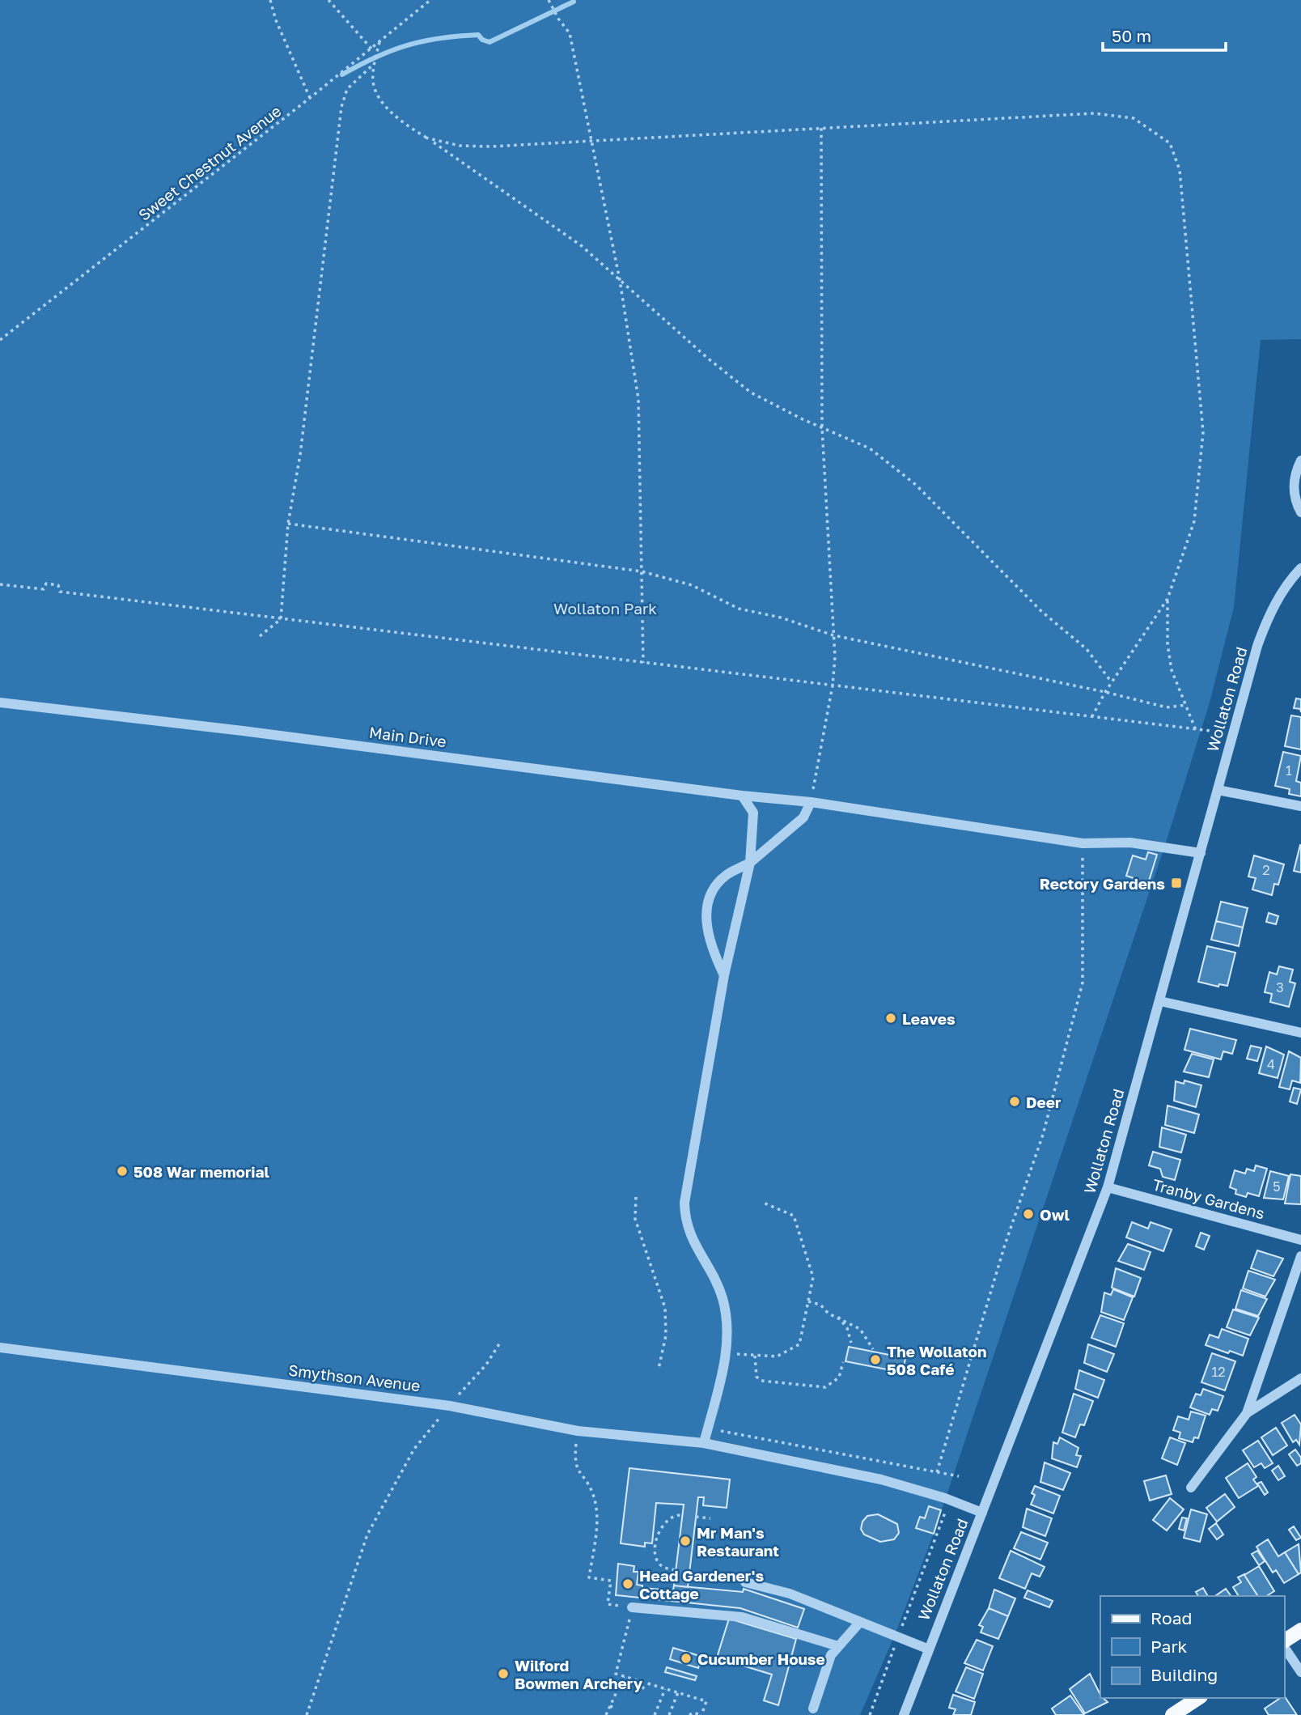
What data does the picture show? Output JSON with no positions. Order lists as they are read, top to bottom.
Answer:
{
  "streets": {
    "street": [
      "Wollaton Road",
      "Main Drive",
      "Tranby Gardens",
      "Smythson Avenue"
    ],
    "path": ["Sweet Chestnut Avenue"]
  },
  "crossings": [
    ["Wollaton Road", "Main Drive"],
    ["Wollaton Road", "Tranby Gardens"],
    ["Wollaton Road", "Smythson Avenue"]
  ],
  "parks": ["Wollaton Park"],
  "places": {
    "transit": ["Rectory Gardens"],
    "other": [
      "Leaves",
      "Deer",
      "508 War memorial",
      "Owl",
      "The Wollaton 508 Café",
      "Mr Man's Restaurant",
      "Head Gardener's Cottage",
      "Cucumber House",
      "Wilford Bowmen Archery"
    ]
  },
  "house_numbers": [
    "1",
    "2",
    "3",
    "4",
    "5",
    "12"
  ],
  "legend": ["Road", "Park", "Building"],
  "scale_bar": "50 m"
}
